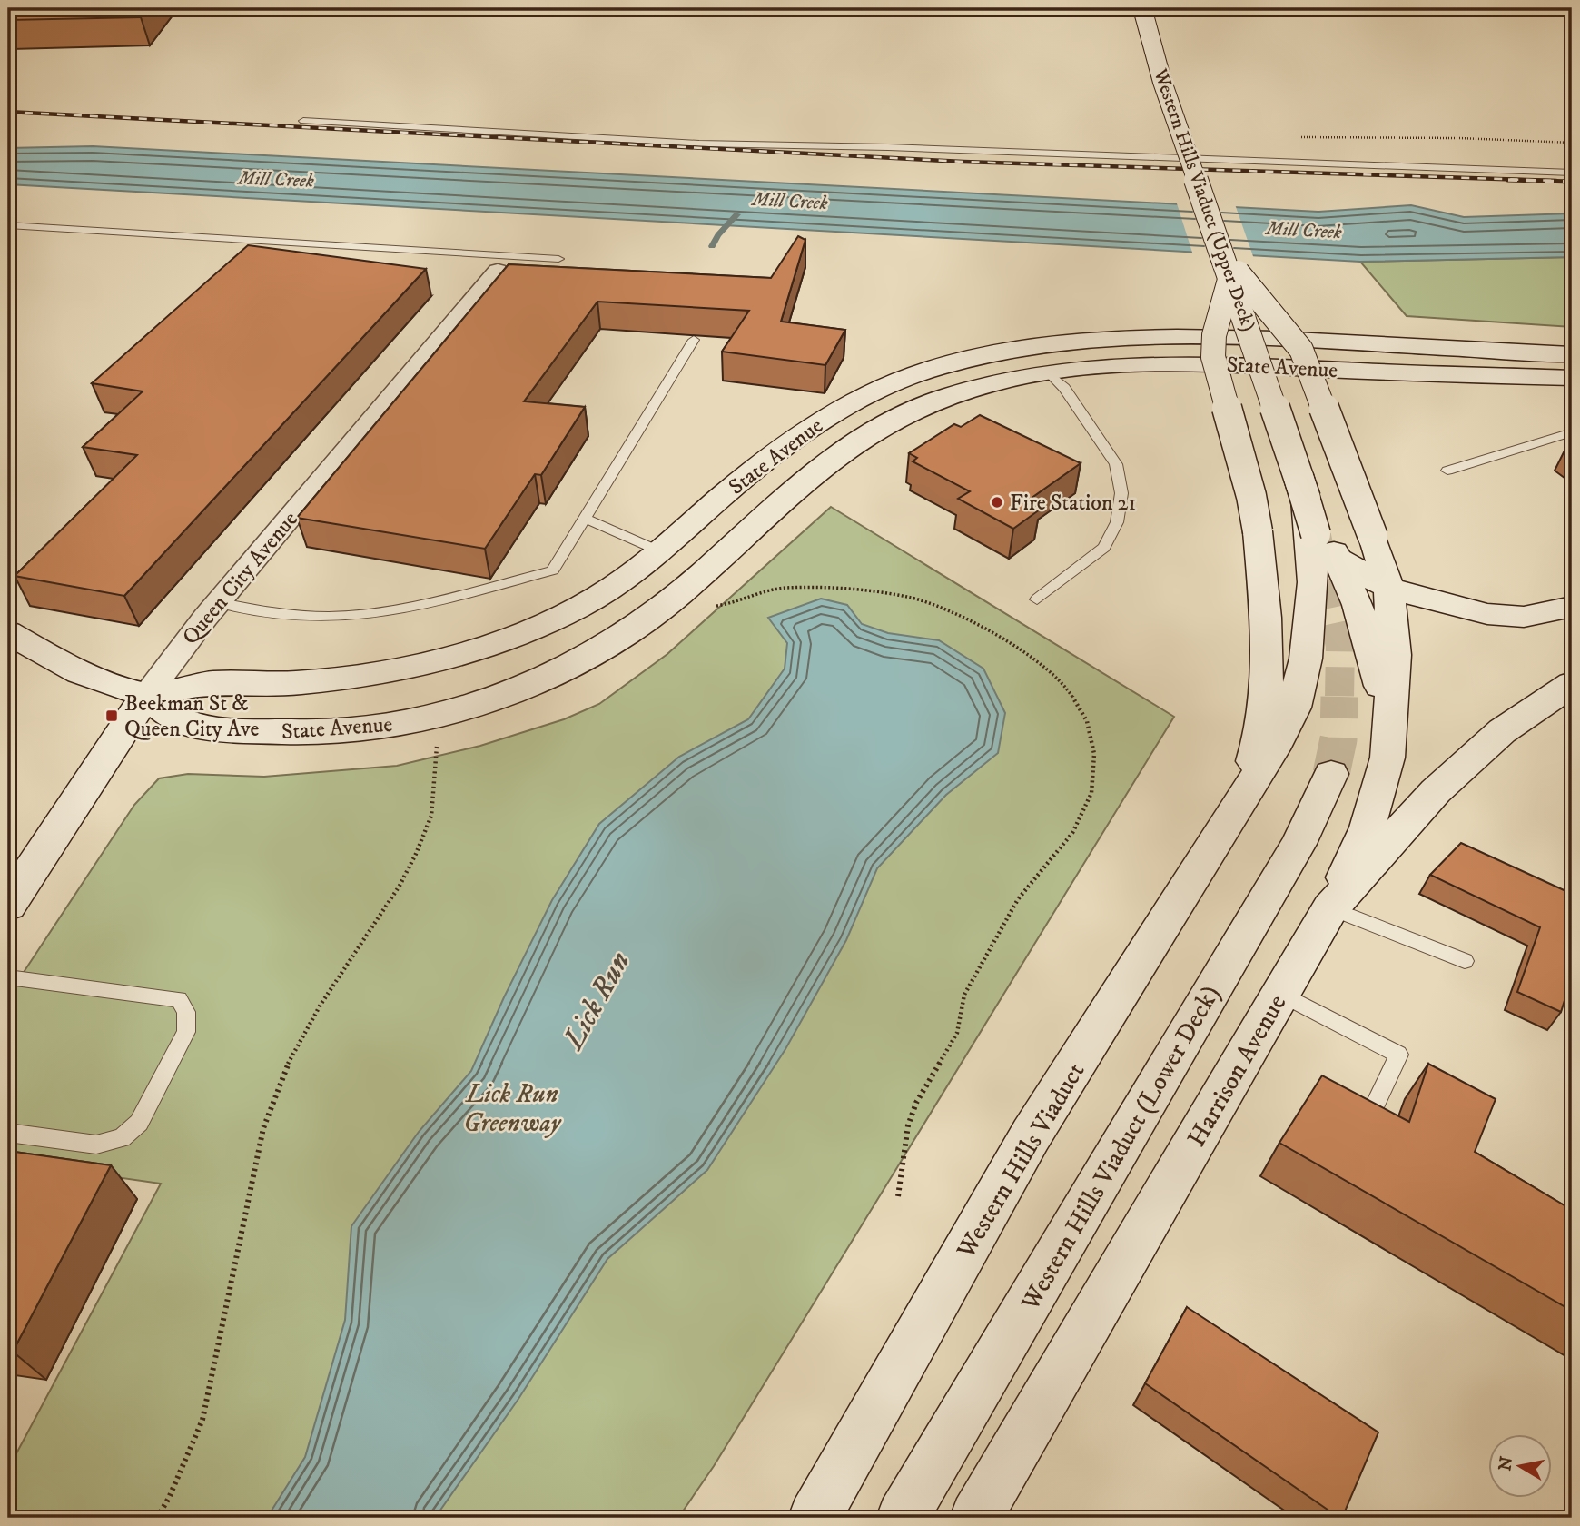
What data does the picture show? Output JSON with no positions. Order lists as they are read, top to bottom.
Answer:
{
  "streets": {
    "main road": [
      "Western Hills Viaduct (Upper Deck)",
      "State Avenue",
      "Queen City Avenue",
      "Harrison Avenue",
      "Western Hills Viaduct (Lower Deck)",
      "Western Hills Viaduct"
    ]
  },
  "crossings": [
    ["Western Hills Viaduct (Upper Deck)", "Western Hills Viaduct"],
    ["State Avenue", "Queen City Avenue"]
  ],
  "water": ["Mill Creek", "Lick Run"],
  "parks": ["Lick Run Greenway"],
  "places": {
    "other": ["Fire Station 21"],
    "transit": ["Beekman St & Queen City Ave"]
  },
  "north": "left"
}
